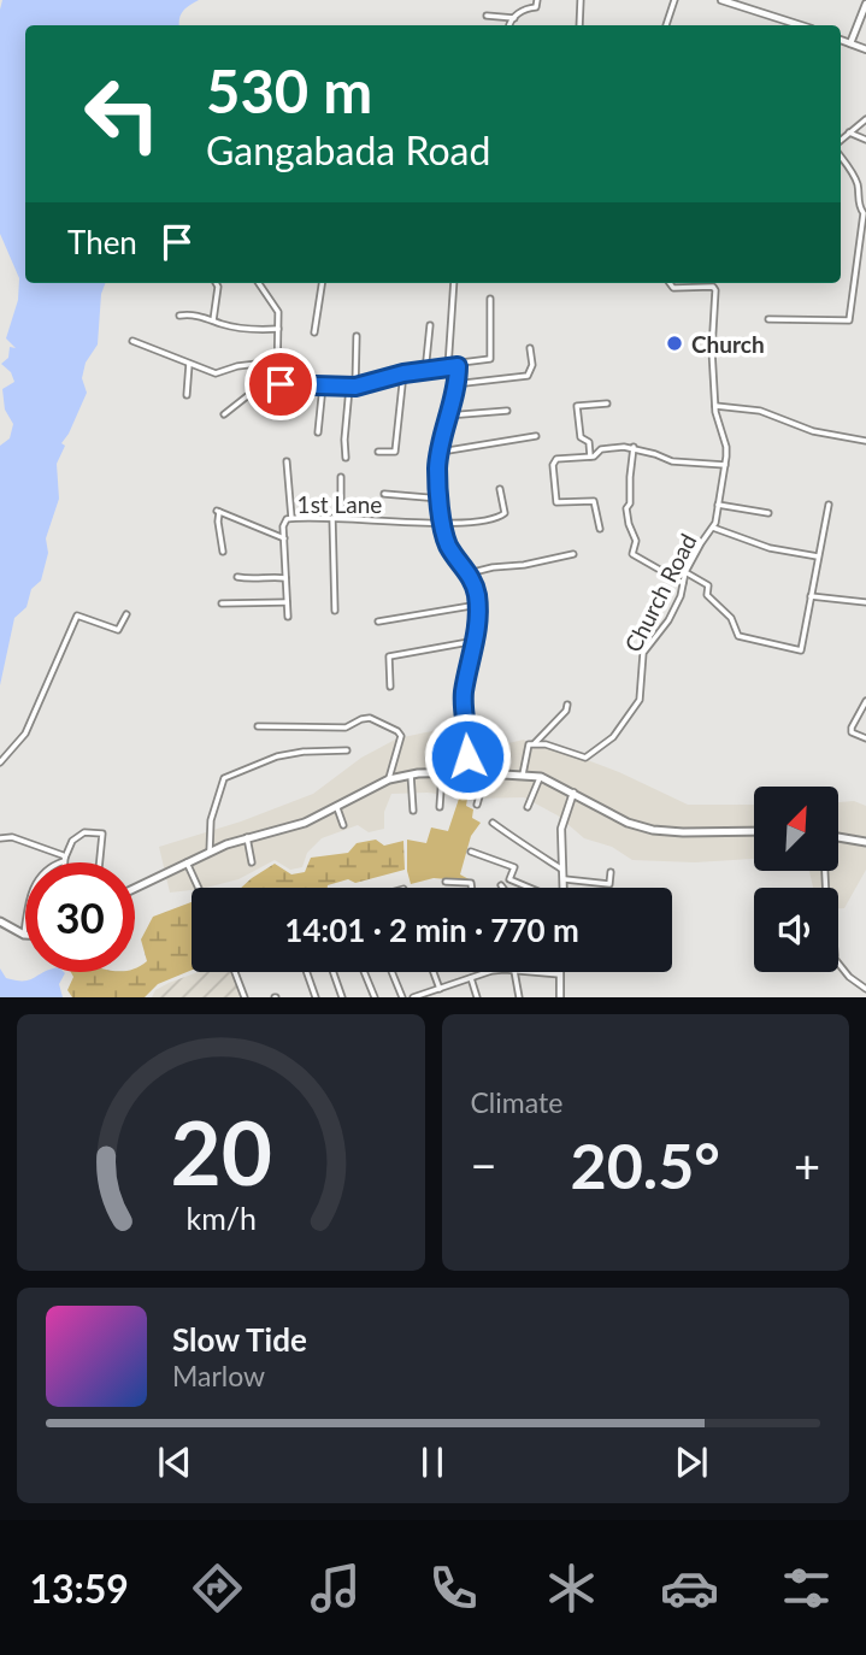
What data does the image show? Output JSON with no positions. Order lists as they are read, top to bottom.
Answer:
{
  "streets": {
    "street": ["1st Lane", "Church Road"]
  },
  "places": ["Church"],
  "north": "top right",
  "page": {
    "turn": ["530 m", "Gangabada Road"],
    "then": "Then",
    "limit": "30",
    "trip": "14:01 · 2 min · 770 m",
    "tile": "Climate",
    "heat": ["−", "20.5°", "+"],
    "song": ["Slow Tide", "Marlow"],
    "tabs": "13:59",
    "gauge": ["20", "km/h"]
  }
}
